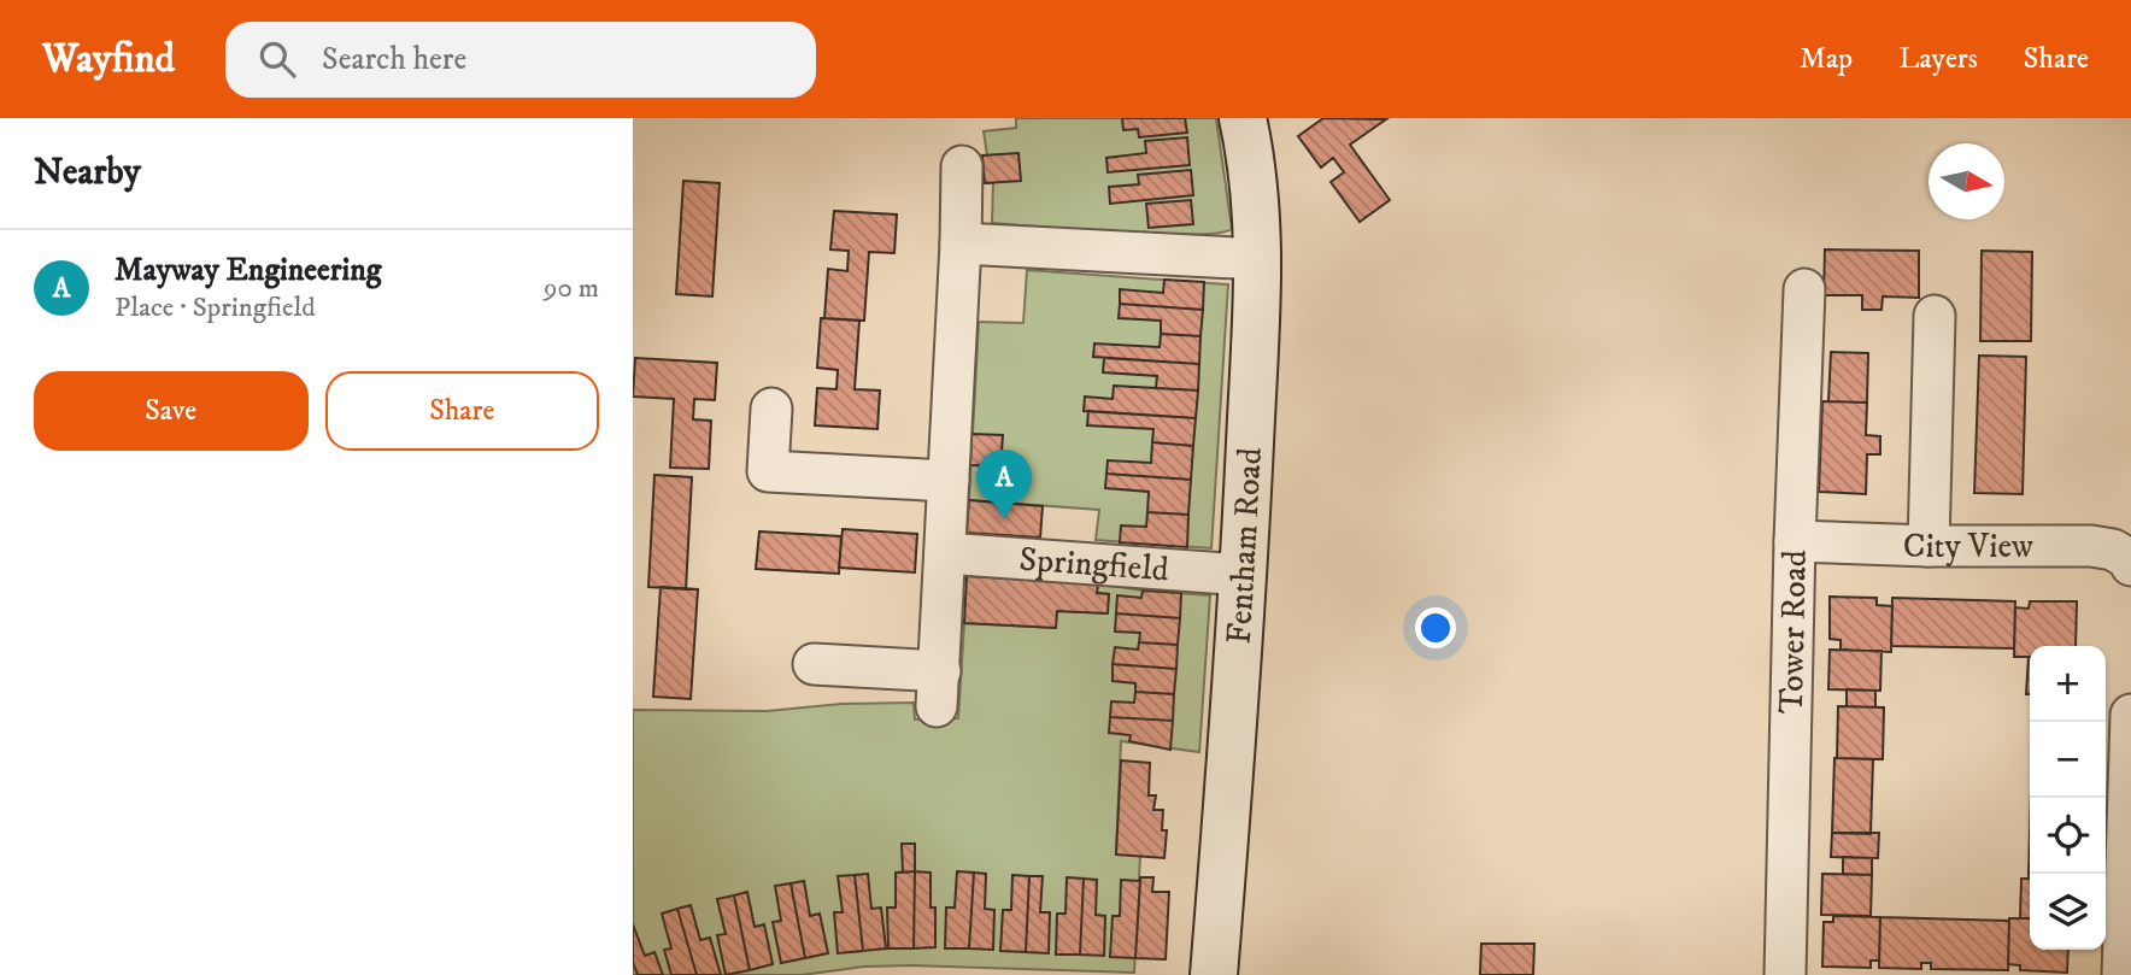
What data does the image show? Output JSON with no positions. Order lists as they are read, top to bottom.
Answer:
{
  "streets": {
    "street": [
      "City View",
      "Fentham Road",
      "Springfield",
      "Tower Road"
    ]
  },
  "crossings": [
    ["City View", "Tower Road"],
    ["Fentham Road", "Springfield"]
  ],
  "north": "right",
  "page": {
    "header": "Wayfind",
    "search": "Search here",
    "nav": ["Map", "Layers", "Share"],
    "heading": "Nearby",
    "list": [
      {
        "mark": "A",
        "name": "Mayway Engineering",
        "note": "Place · Springfield",
        "value": "90 m"
      }
    ],
    "buttons": ["Save", "Share"],
    "pins": "A",
    "map_buttons": ["+", "−"]
  }
}
